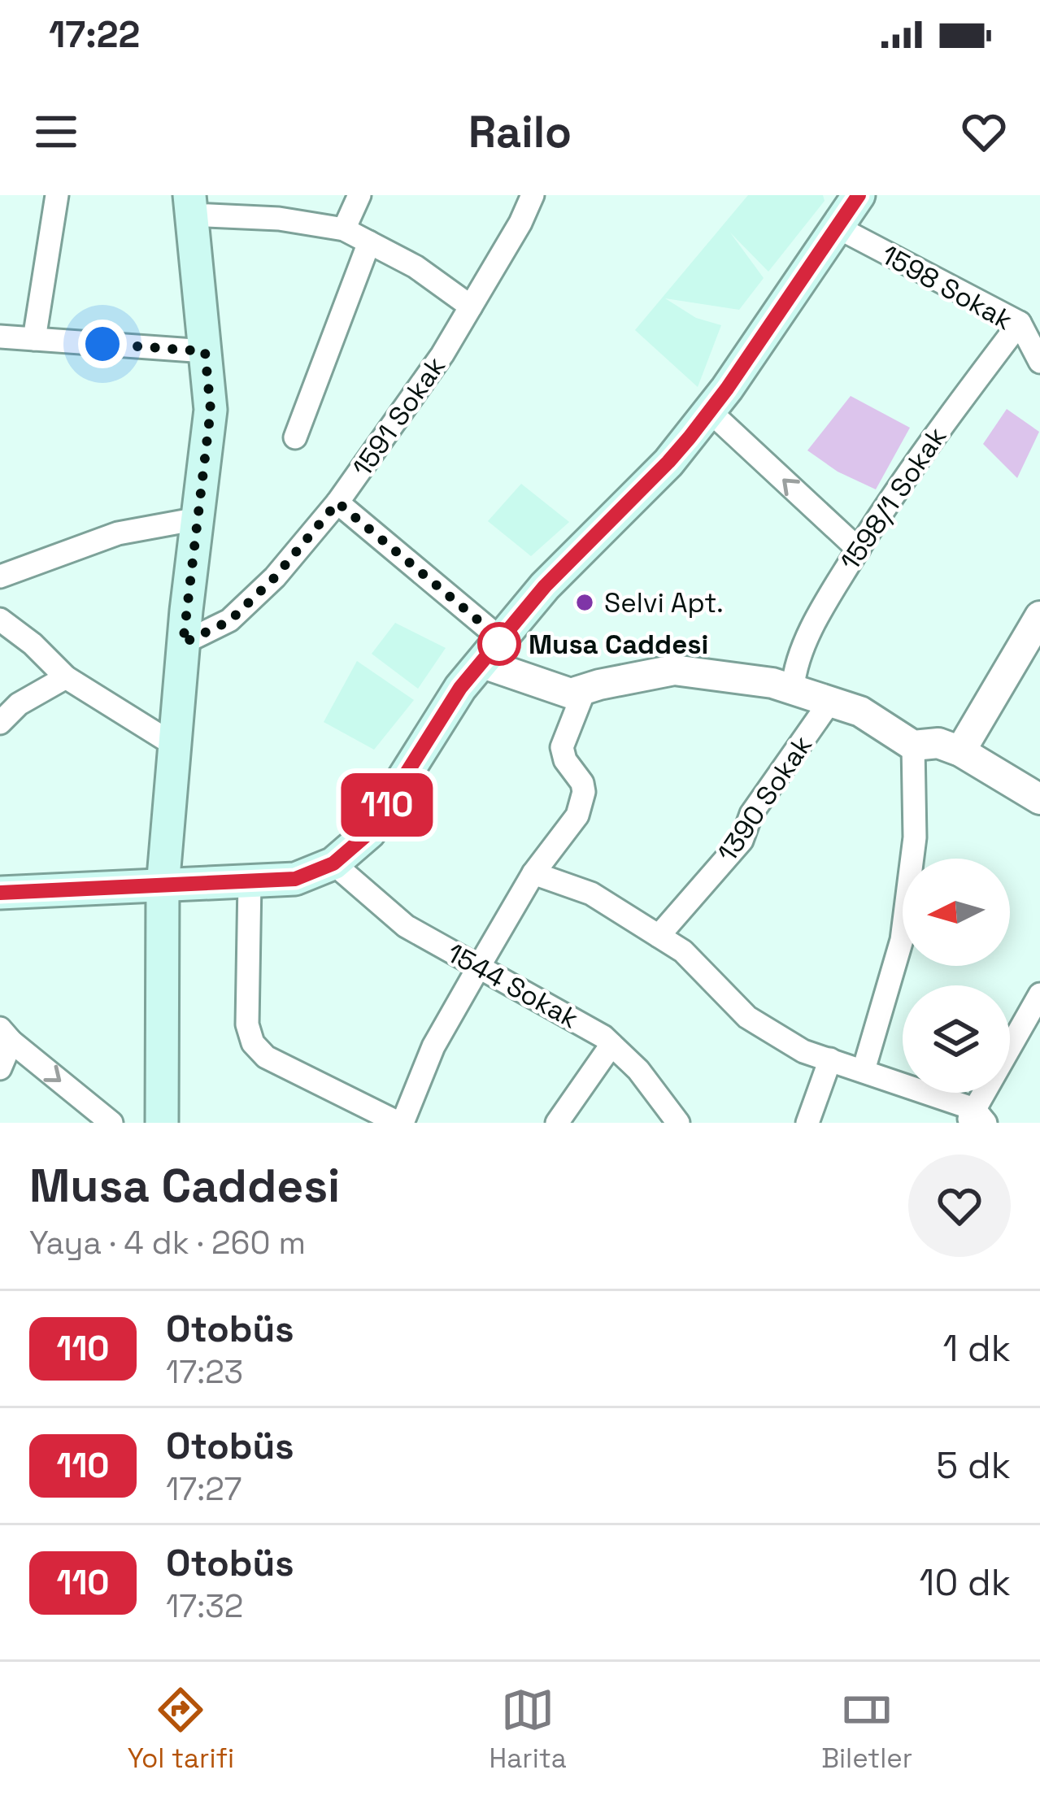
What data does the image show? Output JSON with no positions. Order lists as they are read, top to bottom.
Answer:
{
  "streets": {
    "street": [
      "1598 Sokak",
      "1591 Sokak",
      "1598/1 Sokak",
      "1390 Sokak",
      "1544 Sokak"
    ]
  },
  "crossings": [
    ["1598 Sokak", "1598/1 Sokak"]
  ],
  "places": ["Selvi Apt.", "Musa Caddesi"],
  "lines": ["bus line 110"],
  "north": "left",
  "page": {
    "status": "17:22",
    "header": "Railo",
    "on_map": "110",
    "heading": ["Musa Caddesi", "Yaya · 4 dk · 260 m"],
    "list": [
      {
        "mark": "110",
        "name": "Otobüs",
        "note": "17:23",
        "value": "1 dk"
      },
      {
        "mark": "110",
        "name": "Otobüs",
        "note": "17:27",
        "value": "5 dk"
      },
      {
        "mark": "110",
        "name": "Otobüs",
        "note": "17:32",
        "value": "10 dk"
      }
    ],
    "tabs": ["Yol tarifi", "Harita", "Biletler"]
  }
}
